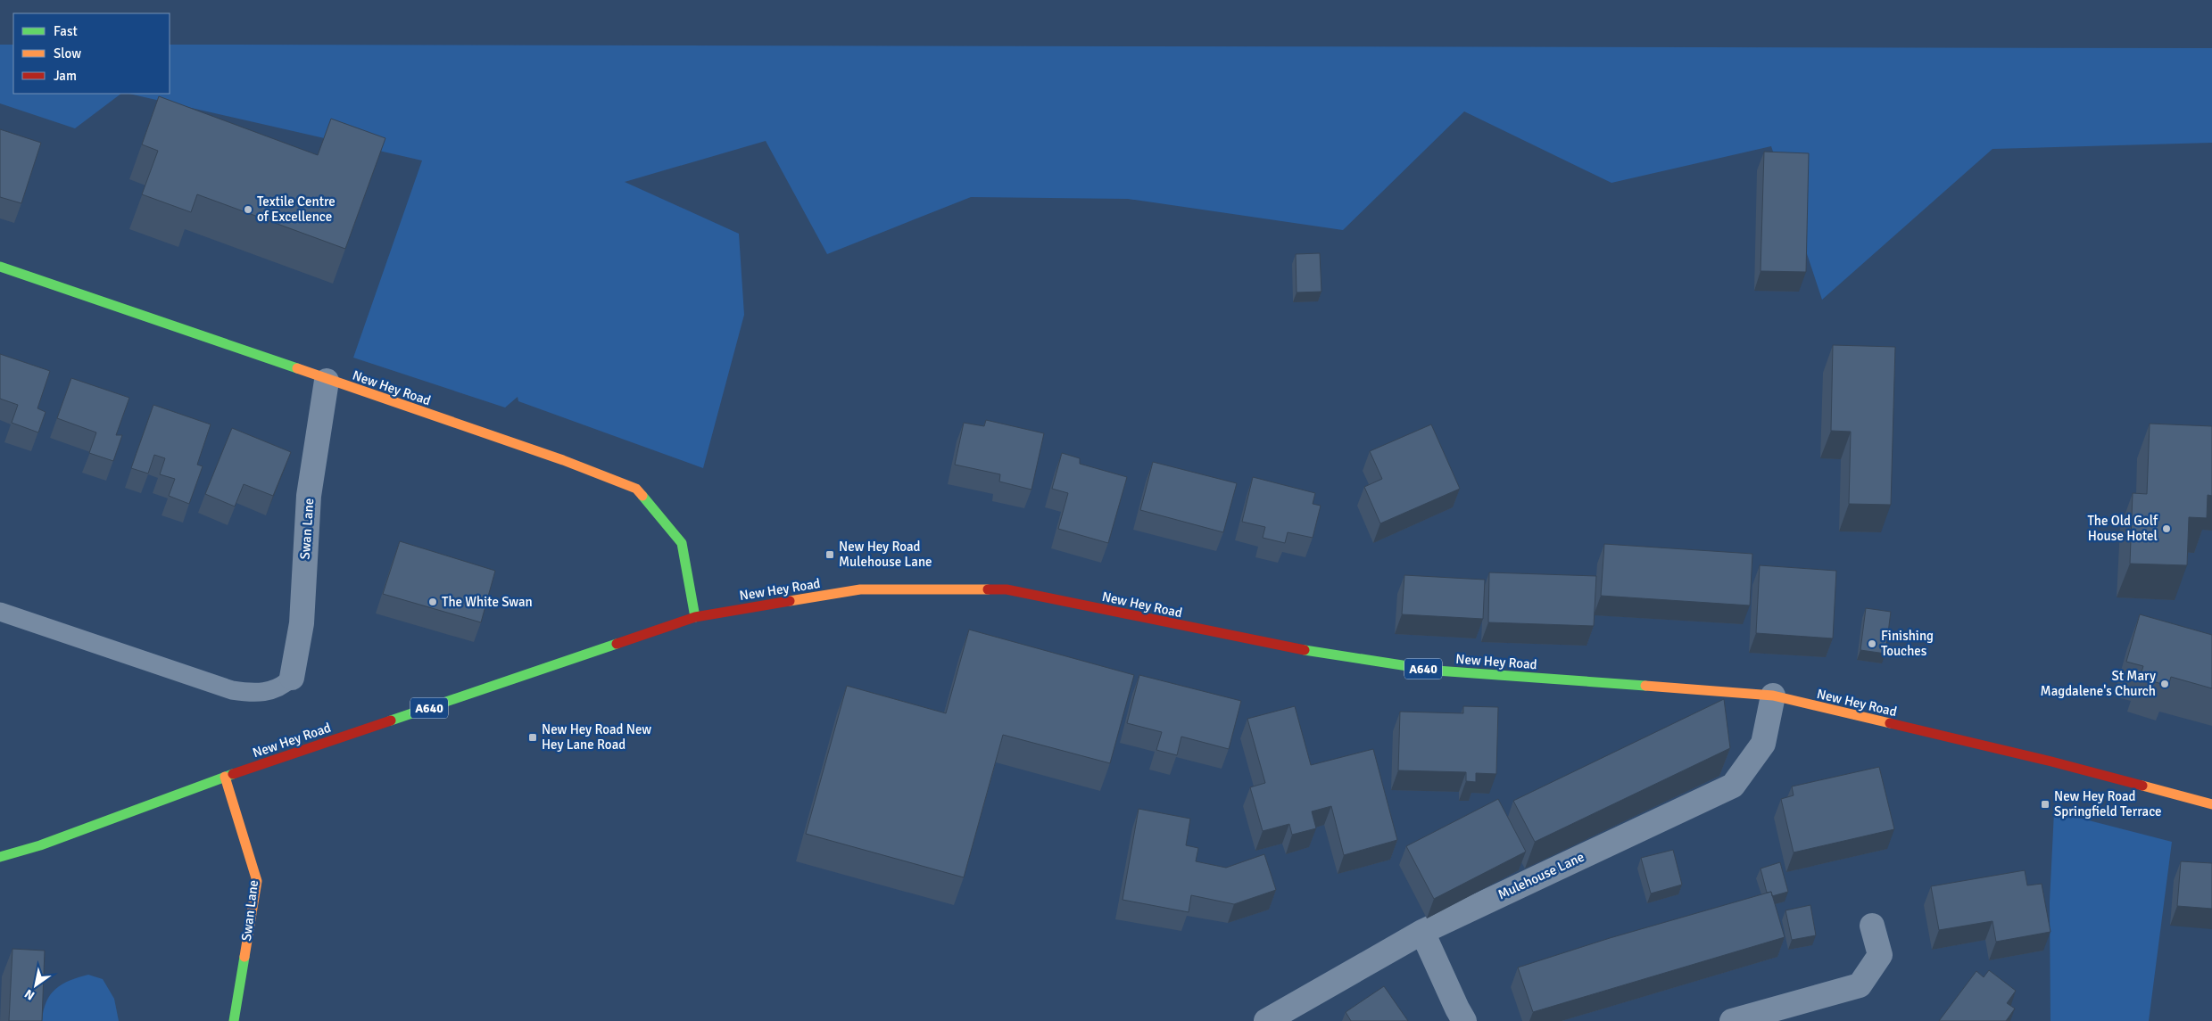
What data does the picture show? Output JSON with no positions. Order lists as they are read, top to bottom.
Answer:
{
  "streets": {
    "main road": ["New Hey Road", "Swan Lane", "A640"],
    "street": ["Mulehouse Lane"]
  },
  "crossings": [
    ["New Hey Road", "Swan Lane"],
    ["New Hey Road", "Mulehouse Lane"]
  ],
  "places": {
    "other": [
      "Textile Centre of Excellence",
      "The Old Golf House Hotel",
      "The White Swan",
      "Finishing Touches",
      "St Mary Magdalene's Church"
    ],
    "transit": ["New Hey Road Mulehouse Lane", "New Hey Road New Hey Lane Road", "New Hey Road Springfield Terrace"]
  },
  "legend": ["Fast", "Slow", "Jam"],
  "north": "bottom left"
}
